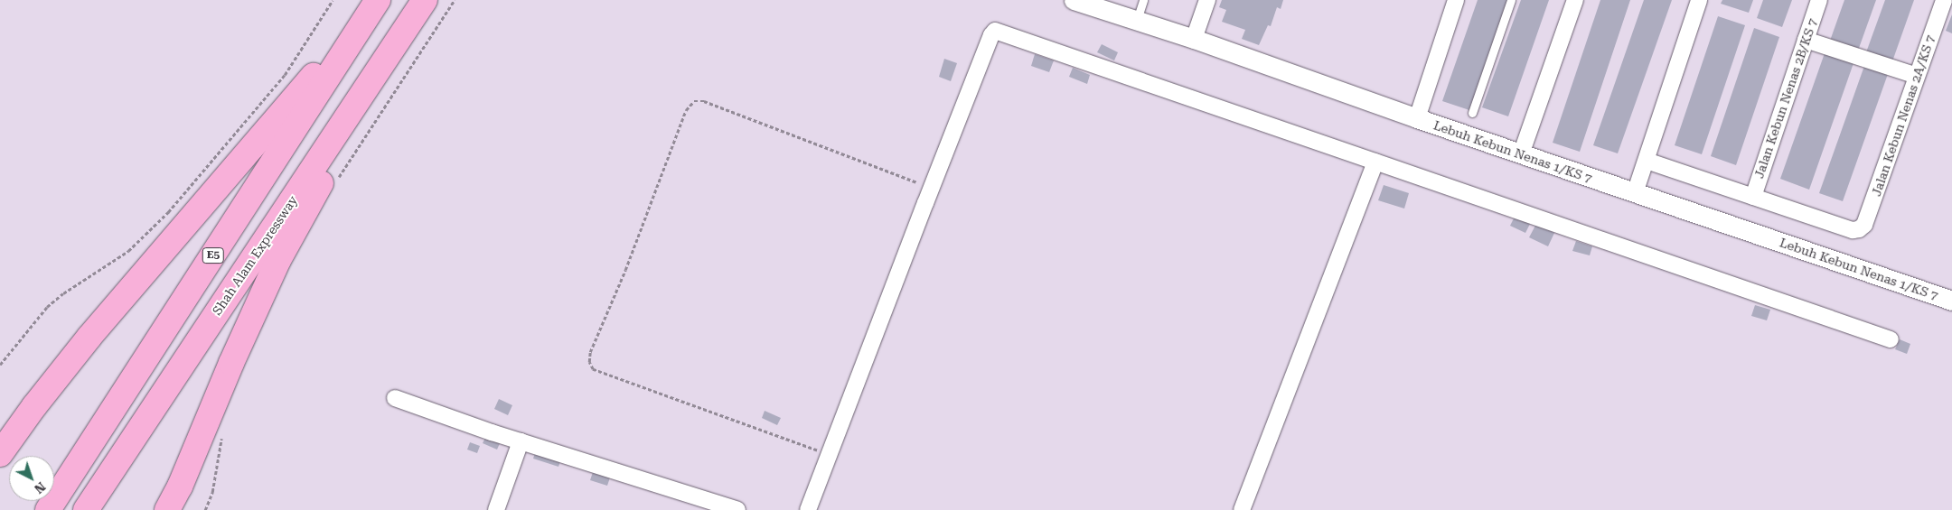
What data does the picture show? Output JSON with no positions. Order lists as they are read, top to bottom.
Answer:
{
  "streets": {
    "highway": ["E5", "Shah Alam Expressway"],
    "street": ["Jalan Kebun Nenas 2B/KS 7", "Jalan Kebun Nenas 2A/KS 7", "Lebuh Kebun Nenas 1/KS 7"]
  },
  "crossings": [
    ["Jalan Kebun Nenas 2B/KS 7", "Jalan Kebun Nenas 2A/KS 7"]
  ],
  "north": "bottom right"
}
